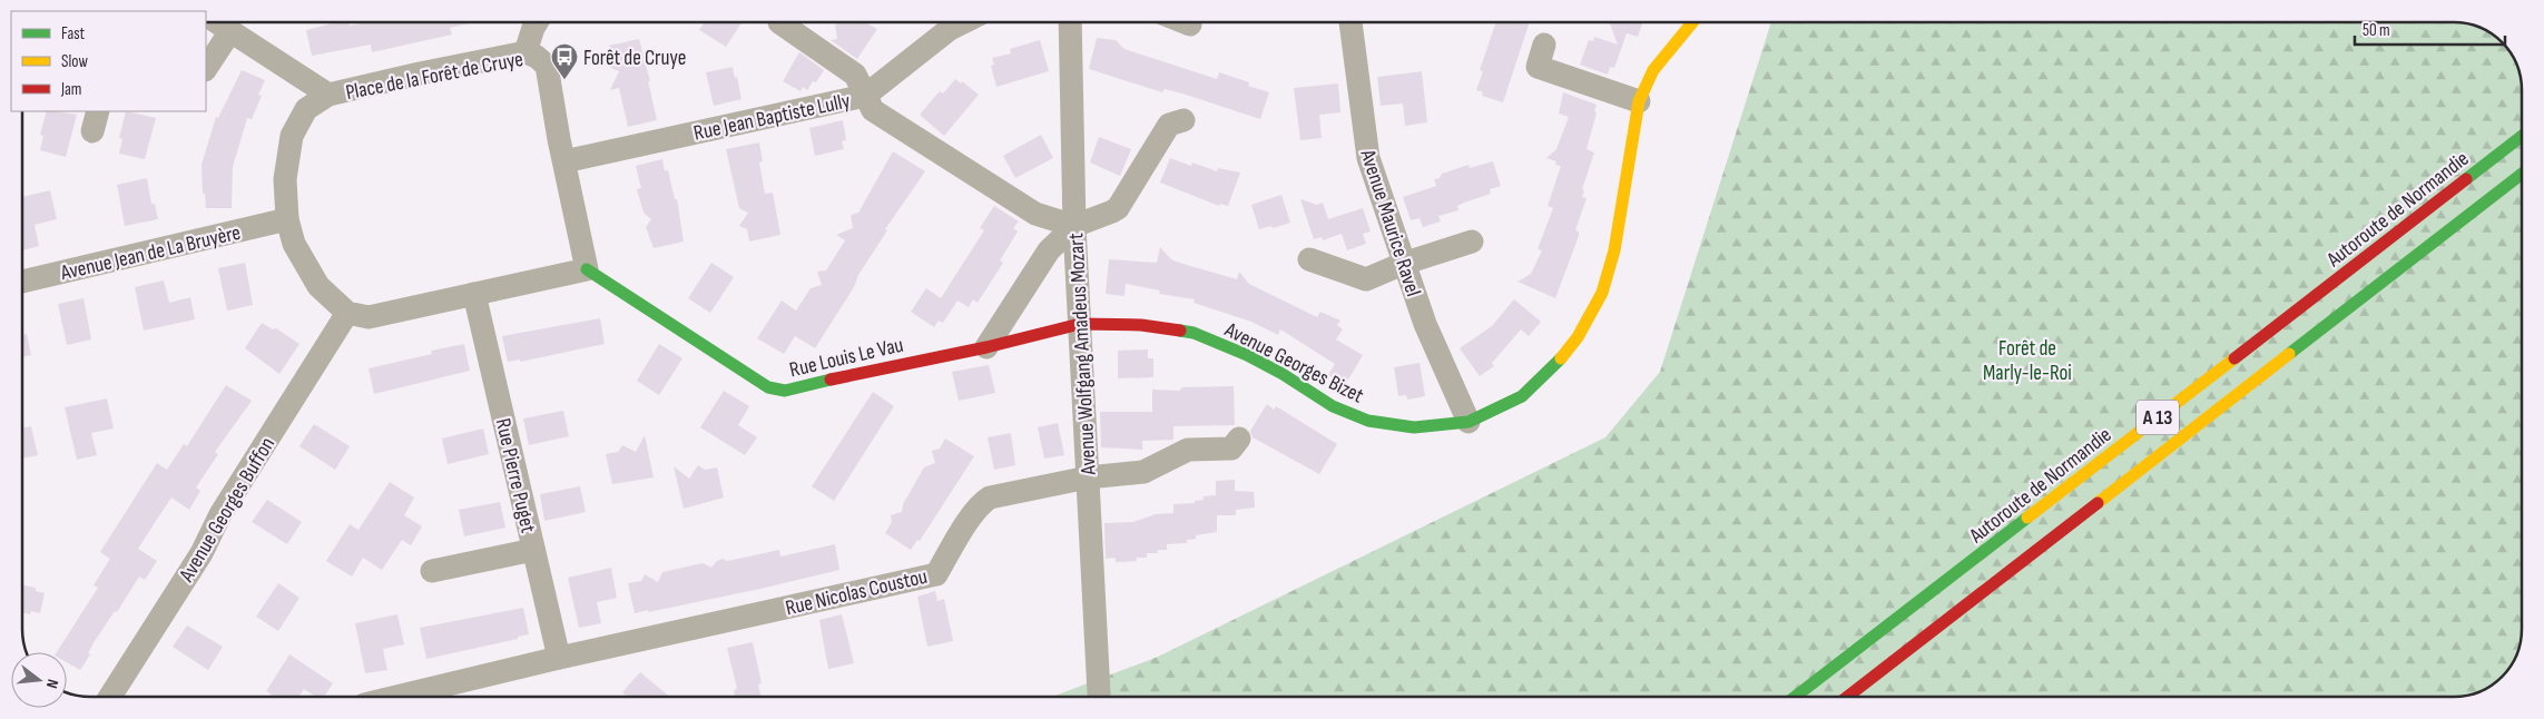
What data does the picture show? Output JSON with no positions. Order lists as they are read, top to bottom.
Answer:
{
  "streets": {
    "main road": [
      "Autoroute de Normandie",
      "Rue Louis Le Vau",
      "Avenue Georges Bizet",
      "A 13"
    ],
    "street": [
      "Place de la Forêt de Cruye",
      "Rue Jean Baptiste Lully",
      "Avenue Maurice Ravel",
      "Avenue Jean de La Bruyère",
      "Avenue Wolfgang Amadeus Mozart",
      "Rue Pierre Puget",
      "Avenue Georges Buffon",
      "Rue Nicolas Coustou"
    ]
  },
  "crossings": [
    ["Place de la Forêt de Cruye", "Rue Jean Baptiste Lully"],
    ["Place de la Forêt de Cruye", "Avenue Jean de La Bruyère"],
    ["Place de la Forêt de Cruye", "Rue Louis Le Vau"],
    ["Place de la Forêt de Cruye", "Avenue Georges Buffon"],
    ["Rue Jean Baptiste Lully", "Avenue Wolfgang Amadeus Mozart"],
    ["Avenue Maurice Ravel", "Avenue Georges Bizet"],
    ["Avenue Wolfgang Amadeus Mozart", "Rue Louis Le Vau"],
    ["Avenue Wolfgang Amadeus Mozart", "Avenue Georges Bizet"],
    ["Avenue Wolfgang Amadeus Mozart", "Rue Nicolas Coustou"],
    ["Rue Louis Le Vau", "Avenue Georges Bizet"],
    ["Rue Pierre Puget", "Rue Nicolas Coustou"]
  ],
  "parks": ["Forêt de Marly-le-Roi"],
  "places": {
    "bus stop": ["Forêt de Cruye"]
  },
  "legend": ["Fast", "Slow", "Jam"],
  "scale_bar": "50 m",
  "north": "right"
}
